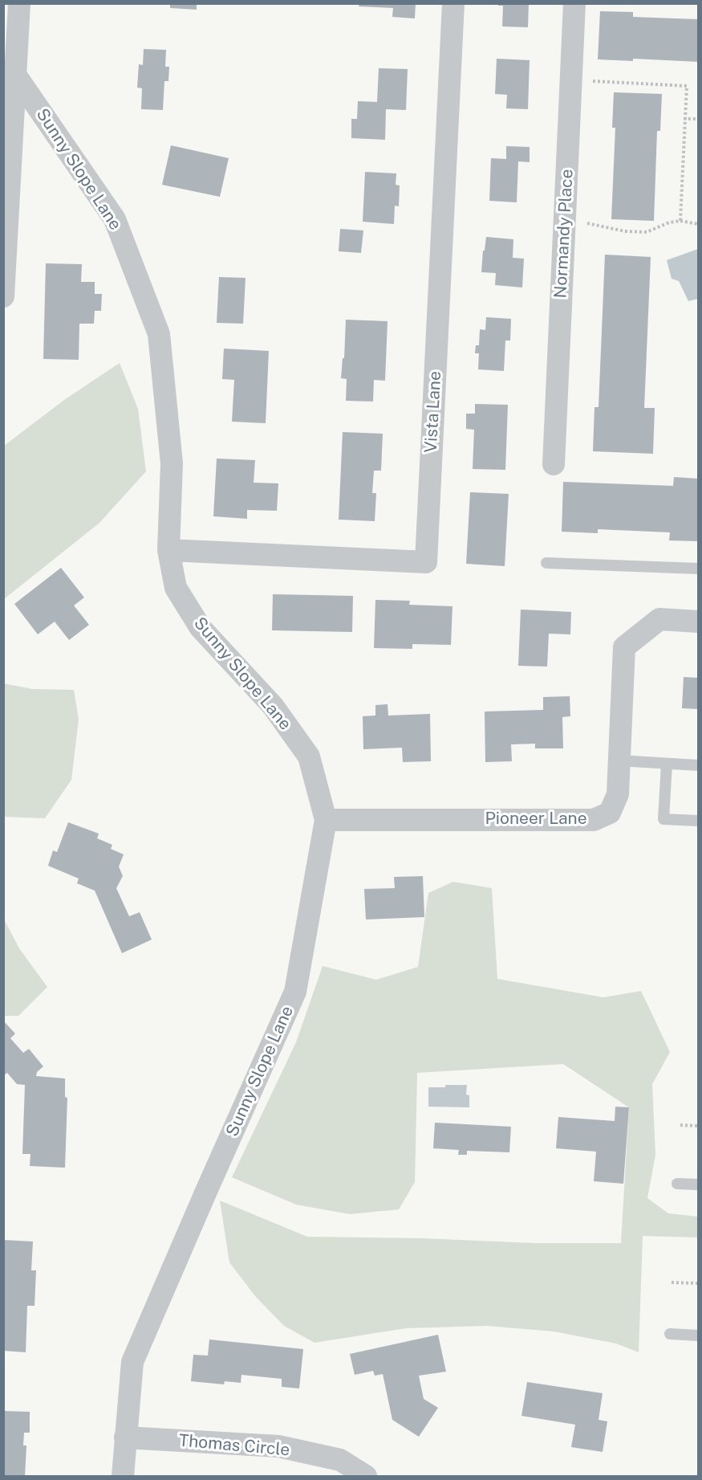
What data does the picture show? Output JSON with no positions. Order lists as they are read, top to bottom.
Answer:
{
  "streets": {
    "street": [
      "Sunny Slope Lane",
      "Normandy Place",
      "Vista Lane",
      "Pioneer Lane",
      "Thomas Circle"
    ]
  },
  "crossings": [
    ["Sunny Slope Lane", "Vista Lane"],
    ["Sunny Slope Lane", "Pioneer Lane"],
    ["Sunny Slope Lane", "Thomas Circle"]
  ]
}
